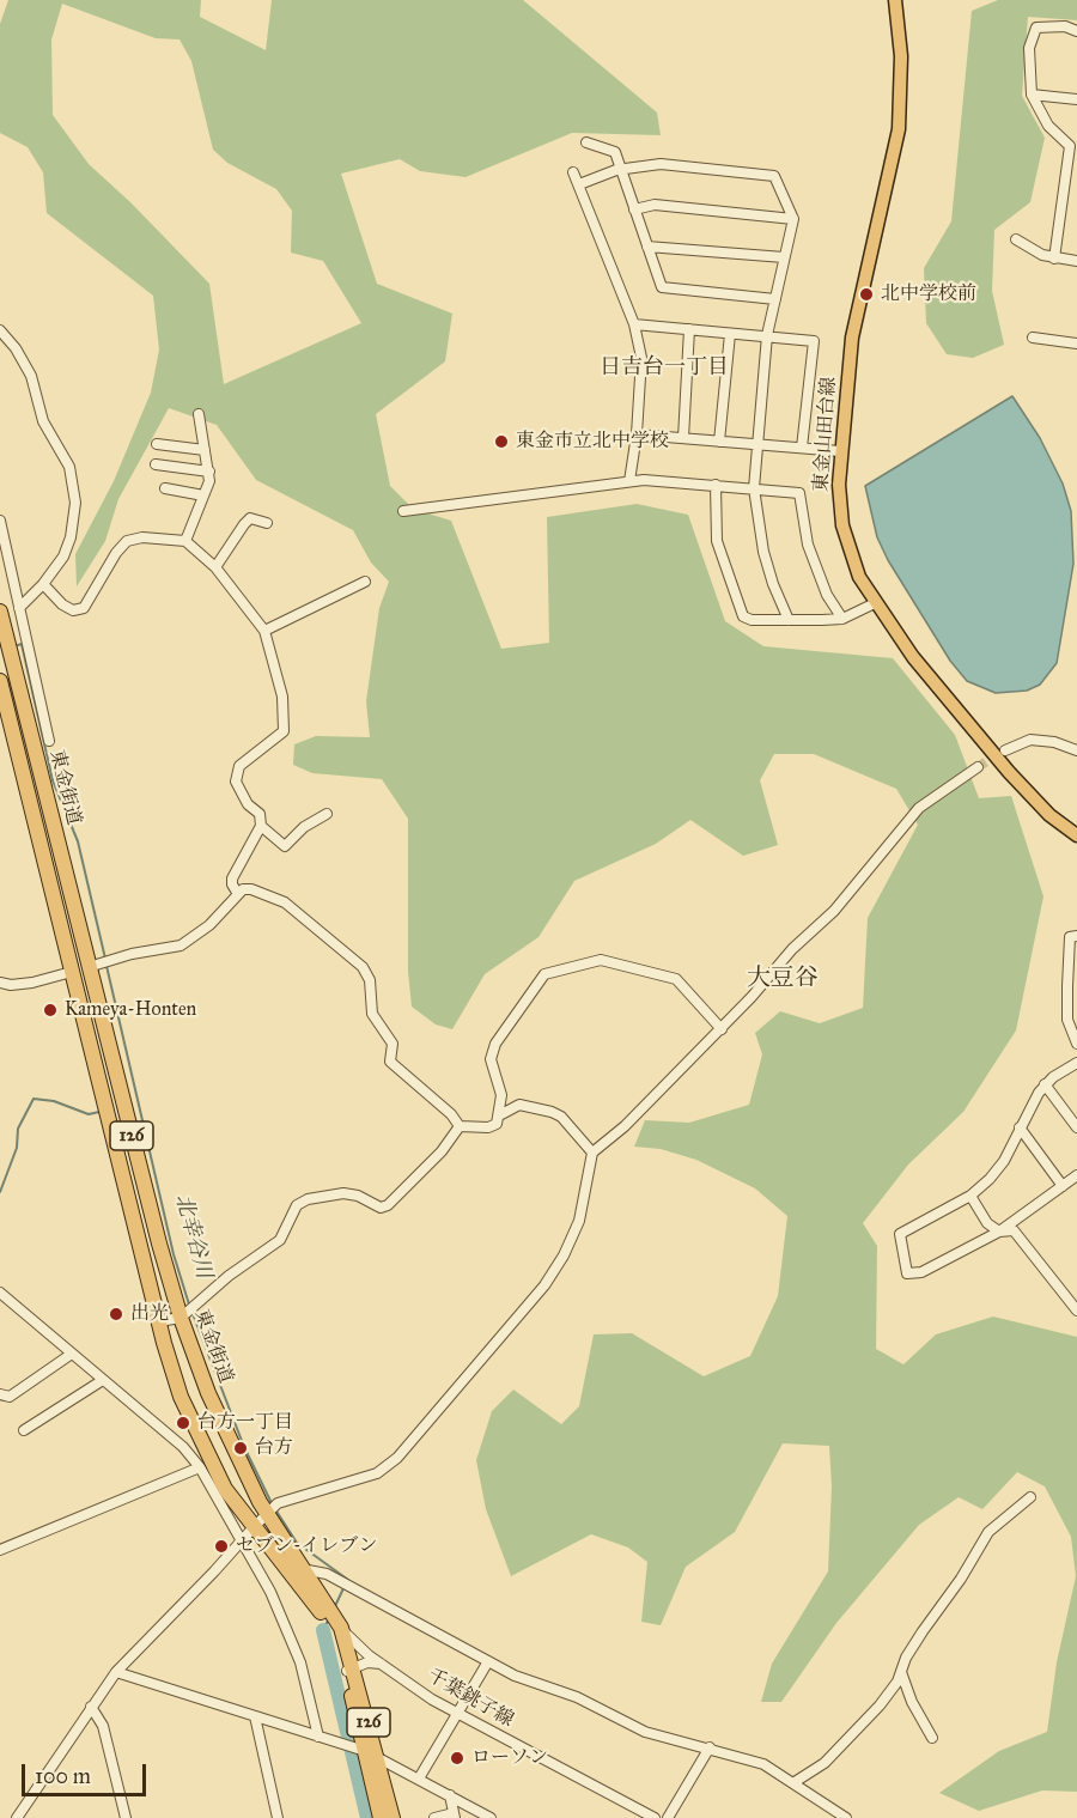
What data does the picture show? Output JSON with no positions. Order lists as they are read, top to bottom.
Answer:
{
  "streets": {
    "highway": ["東金街道", "126"],
    "main road": ["東金山田台線"],
    "street": ["千葉銚子線"]
  },
  "crossings": [
    ["東金街道", "千葉銚子線"]
  ],
  "districts": ["日吉台一丁目", "大豆谷"],
  "water": ["北幸谷川"],
  "places": [
    "北中学校前",
    "東金市立北中学校",
    "Kameya-Honten",
    "出光",
    "台方一丁目",
    "台方",
    "セブン-イレブン",
    "ローソン"
  ],
  "scale_bar": "100 m"
}
